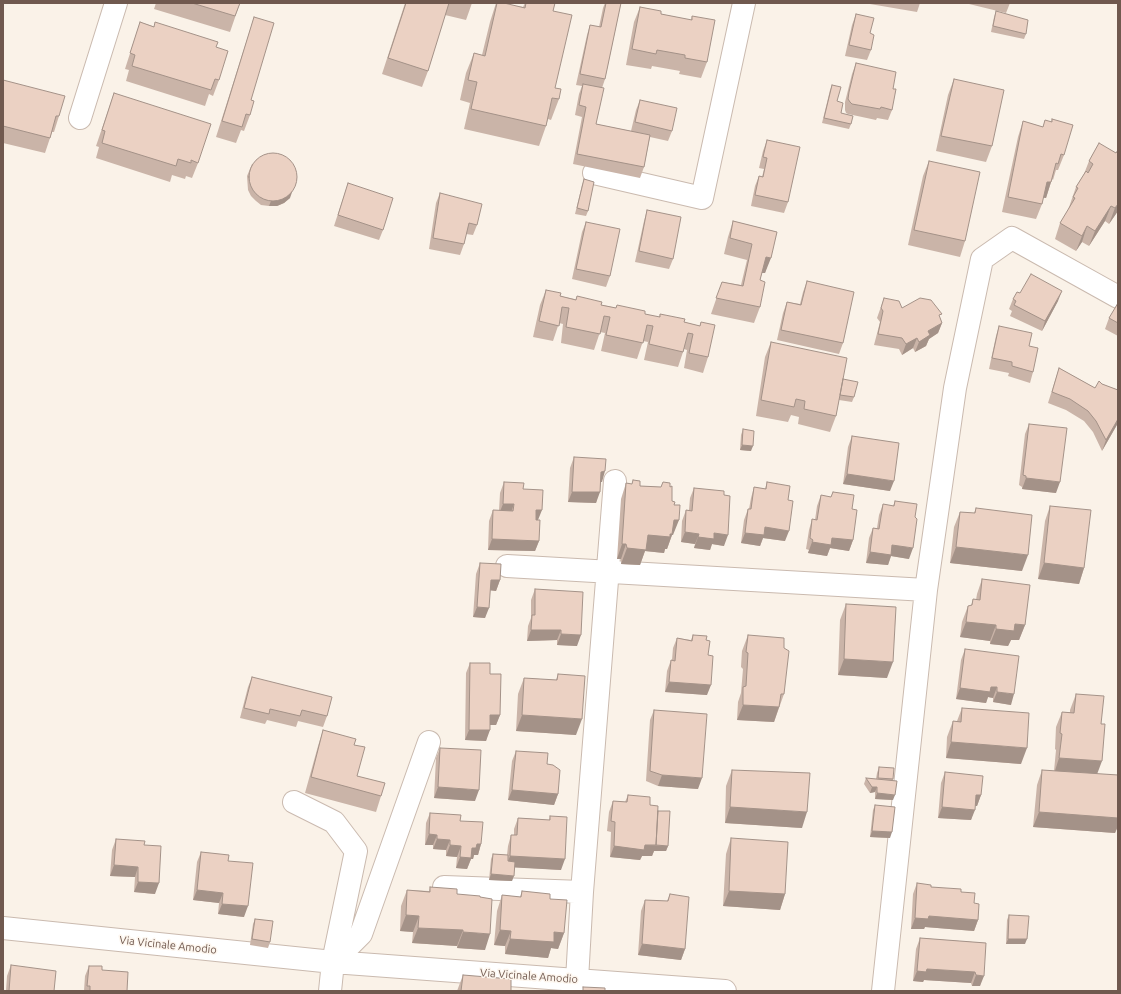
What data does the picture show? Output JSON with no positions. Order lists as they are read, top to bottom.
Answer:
{
  "streets": {
    "street": ["Via Vicinale Amodio"]
  }
}
